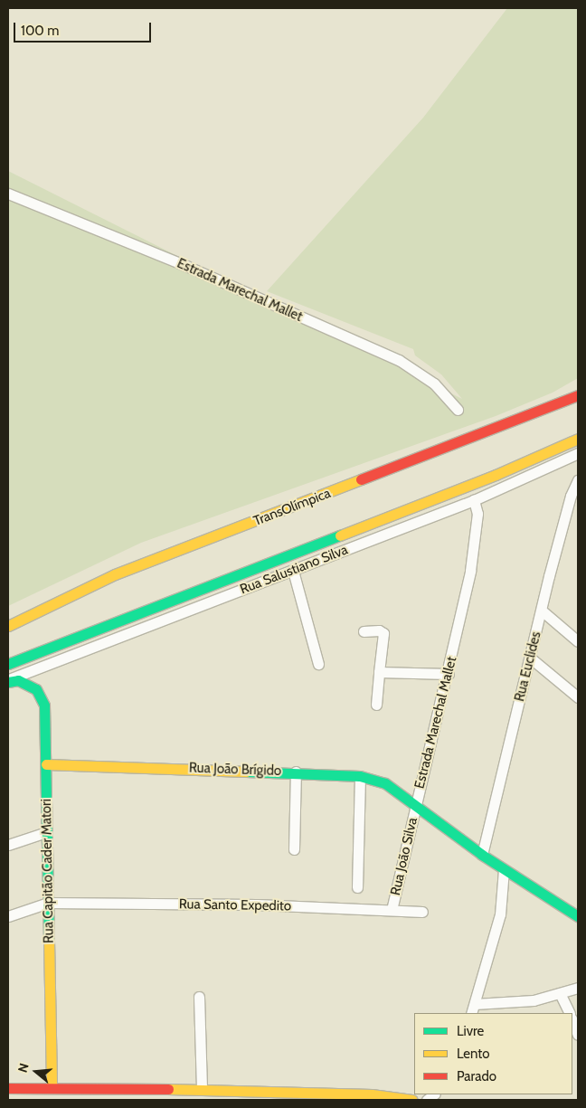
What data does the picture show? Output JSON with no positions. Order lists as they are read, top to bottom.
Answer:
{
  "streets": {
    "main road": [
      "Estrada Marechal Mallet",
      "TransOlímpica",
      "Rua João Brígido",
      "Rua Capitão Cader Matori"
    ],
    "street": [
      "Rua Salustiano Silva",
      "Rua Euclides",
      "Rua João Silva",
      "Rua Santo Expedito"
    ]
  },
  "crossings": [
    ["Estrada Marechal Mallet", "Rua Salustiano Silva"],
    ["Estrada Marechal Mallet", "Rua Euclides"],
    ["Estrada Marechal Mallet", "Rua João Brígido"],
    ["Estrada Marechal Mallet", "Rua João Silva"],
    ["Rua Salustiano Silva", "Rua Capitão Cader Matori"],
    ["Rua João Brígido", "Rua João Silva"],
    ["Rua João Brígido", "Rua Capitão Cader Matori"],
    ["Rua João Silva", "Rua Santo Expedito"],
    ["Rua Capitão Cader Matori", "Rua Santo Expedito"]
  ],
  "legend": ["Livre", "Lento", "Parado"],
  "scale_bar": "100 m",
  "north": "left"
}
